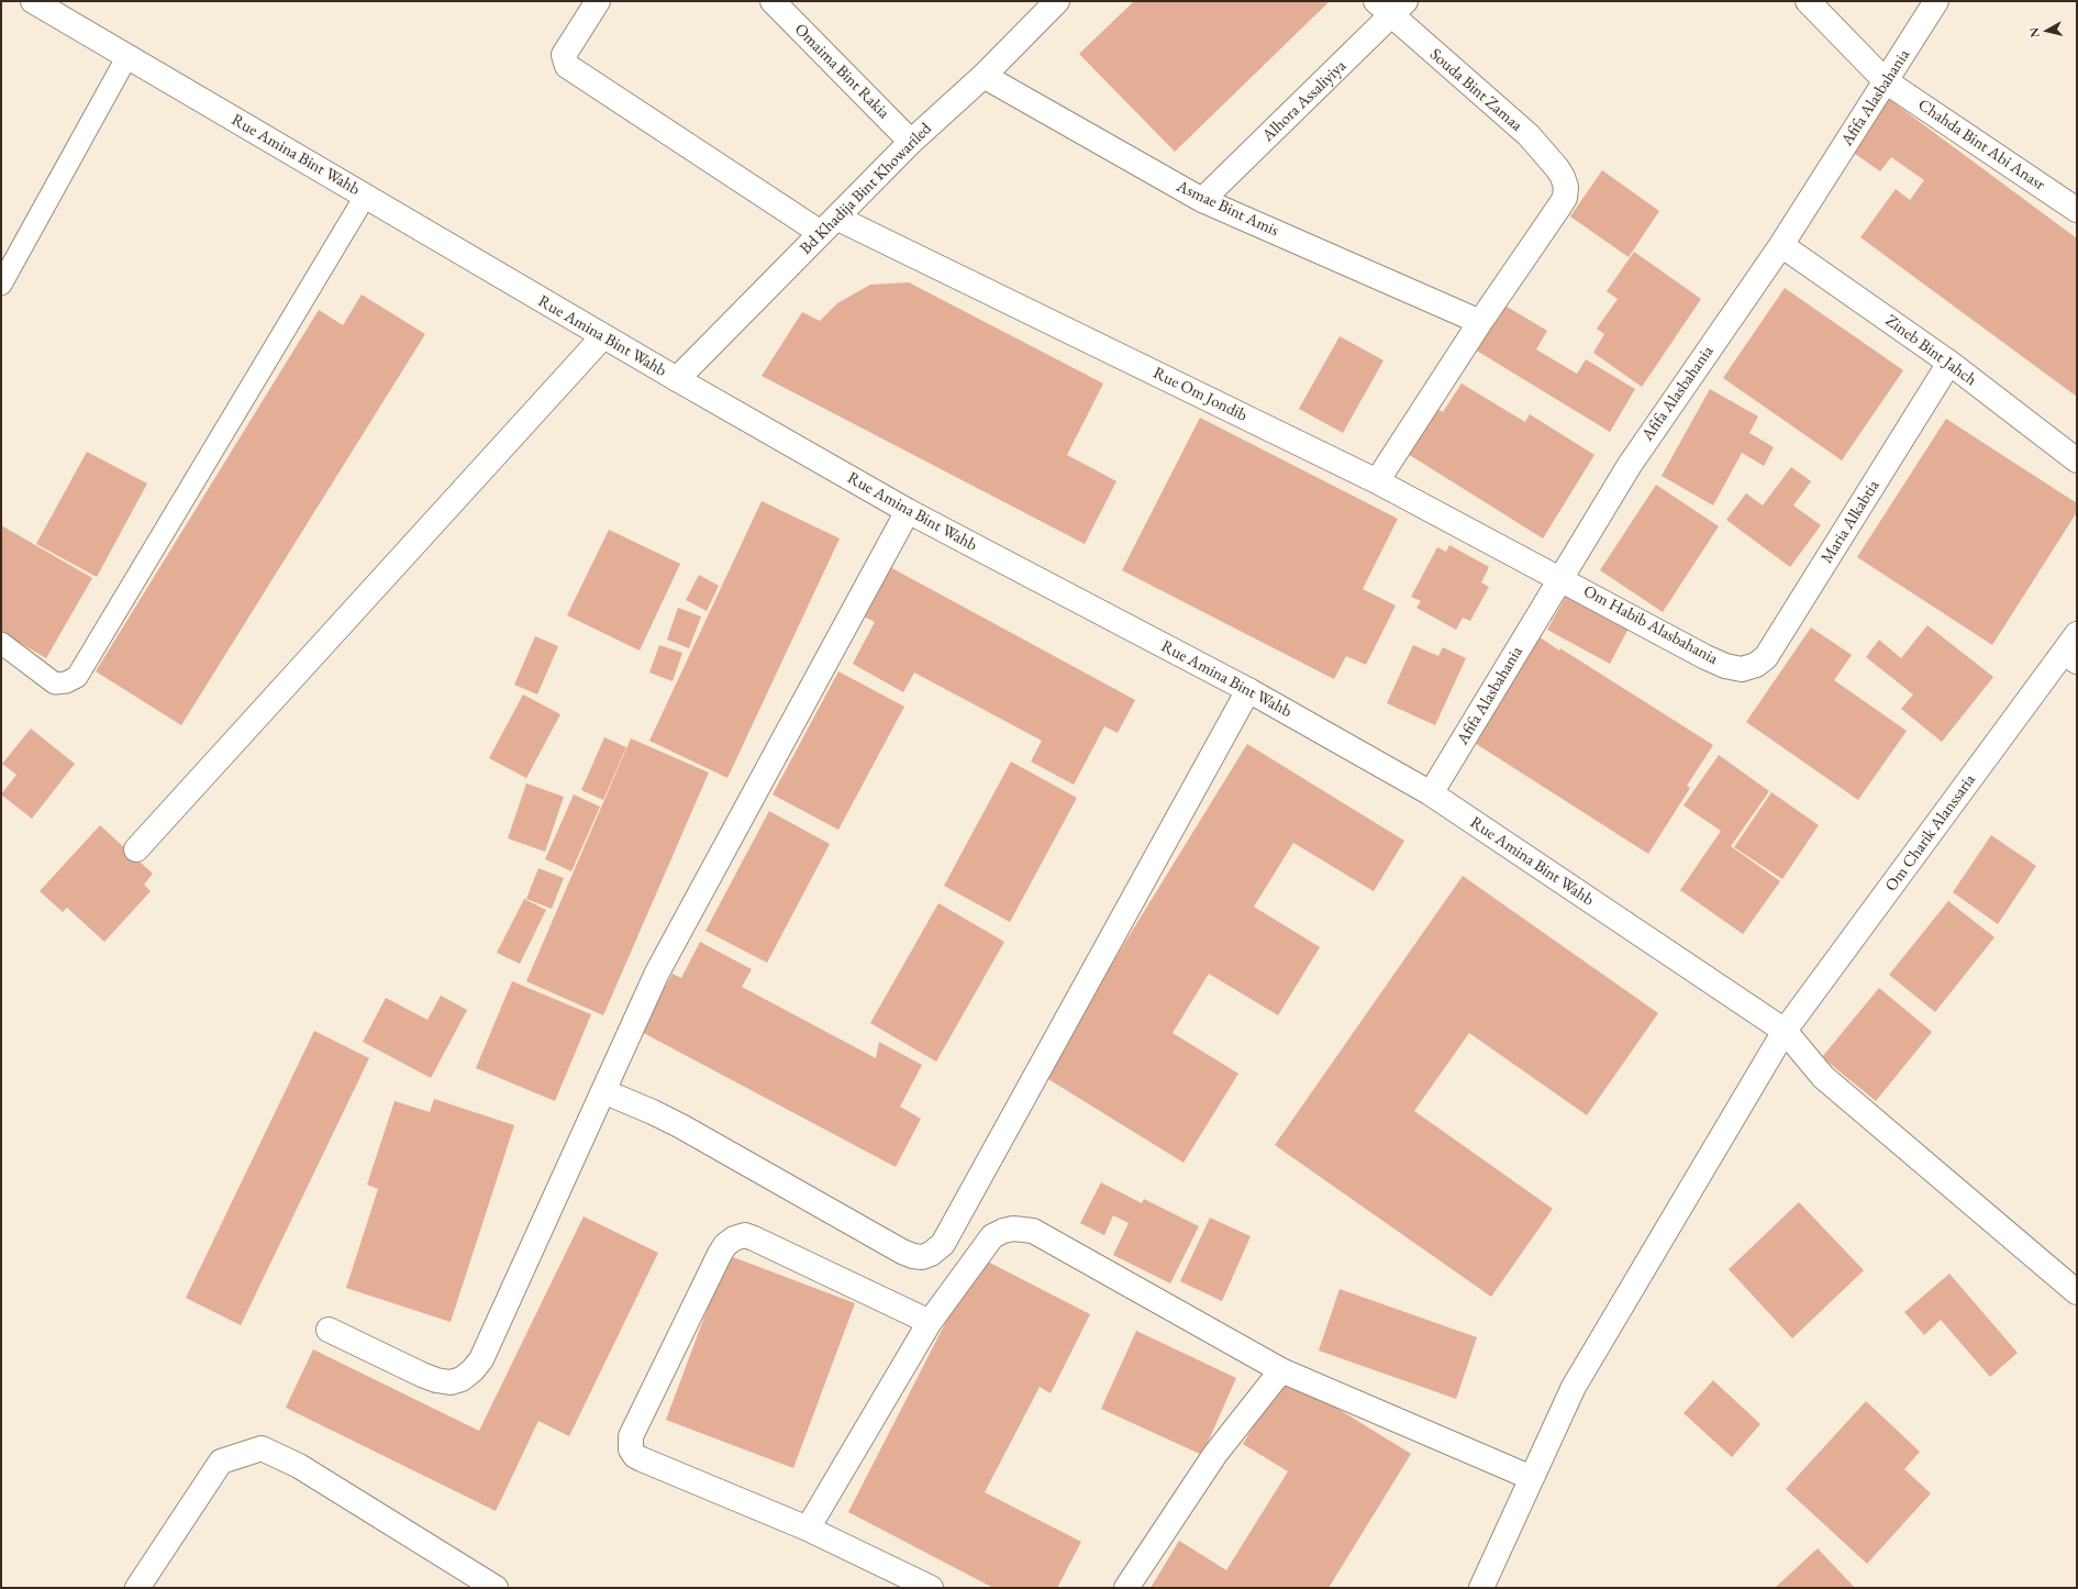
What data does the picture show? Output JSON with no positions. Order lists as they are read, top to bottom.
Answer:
{
  "streets": {
    "street": [
      "Omaima Bint Rakia",
      "Souda Bint Zamaa",
      "Afifa Alasbahania",
      "Alhora Assaliyiya",
      "Chahda Bint Abi Anasr",
      "Rue Amina Bint Wahb",
      "Bd Khadija Bint Khowariled",
      "Asmae Bint Amis",
      "Zineb Bint Jahch",
      "Rue Om Jondib",
      "Maria Alkabtia",
      "Om Habib Alasbahania",
      "Om Charik Alanssaria"
    ]
  },
  "crossings": [
    ["Omaima Bint Rakia", "Bd Khadija Bint Khowariled"],
    ["Souda Bint Zamaa", "Alhora Assaliyiya"],
    ["Souda Bint Zamaa", "Asmae Bint Amis"],
    ["Afifa Alasbahania", "Chahda Bint Abi Anasr"],
    ["Afifa Alasbahania", "Rue Amina Bint Wahb"],
    ["Afifa Alasbahania", "Zineb Bint Jahch"],
    ["Afifa Alasbahania", "Rue Om Jondib"],
    ["Afifa Alasbahania", "Om Habib Alasbahania"],
    ["Alhora Assaliyiya", "Asmae Bint Amis"],
    ["Rue Amina Bint Wahb", "Bd Khadija Bint Khowariled"],
    ["Rue Amina Bint Wahb", "Om Charik Alanssaria"],
    ["Bd Khadija Bint Khowariled", "Asmae Bint Amis"],
    ["Bd Khadija Bint Khowariled", "Rue Om Jondib"],
    ["Zineb Bint Jahch", "Maria Alkabtia"],
    ["Rue Om Jondib", "Om Habib Alasbahania"],
    ["Maria Alkabtia", "Om Habib Alasbahania"]
  ],
  "north": "left"
}
